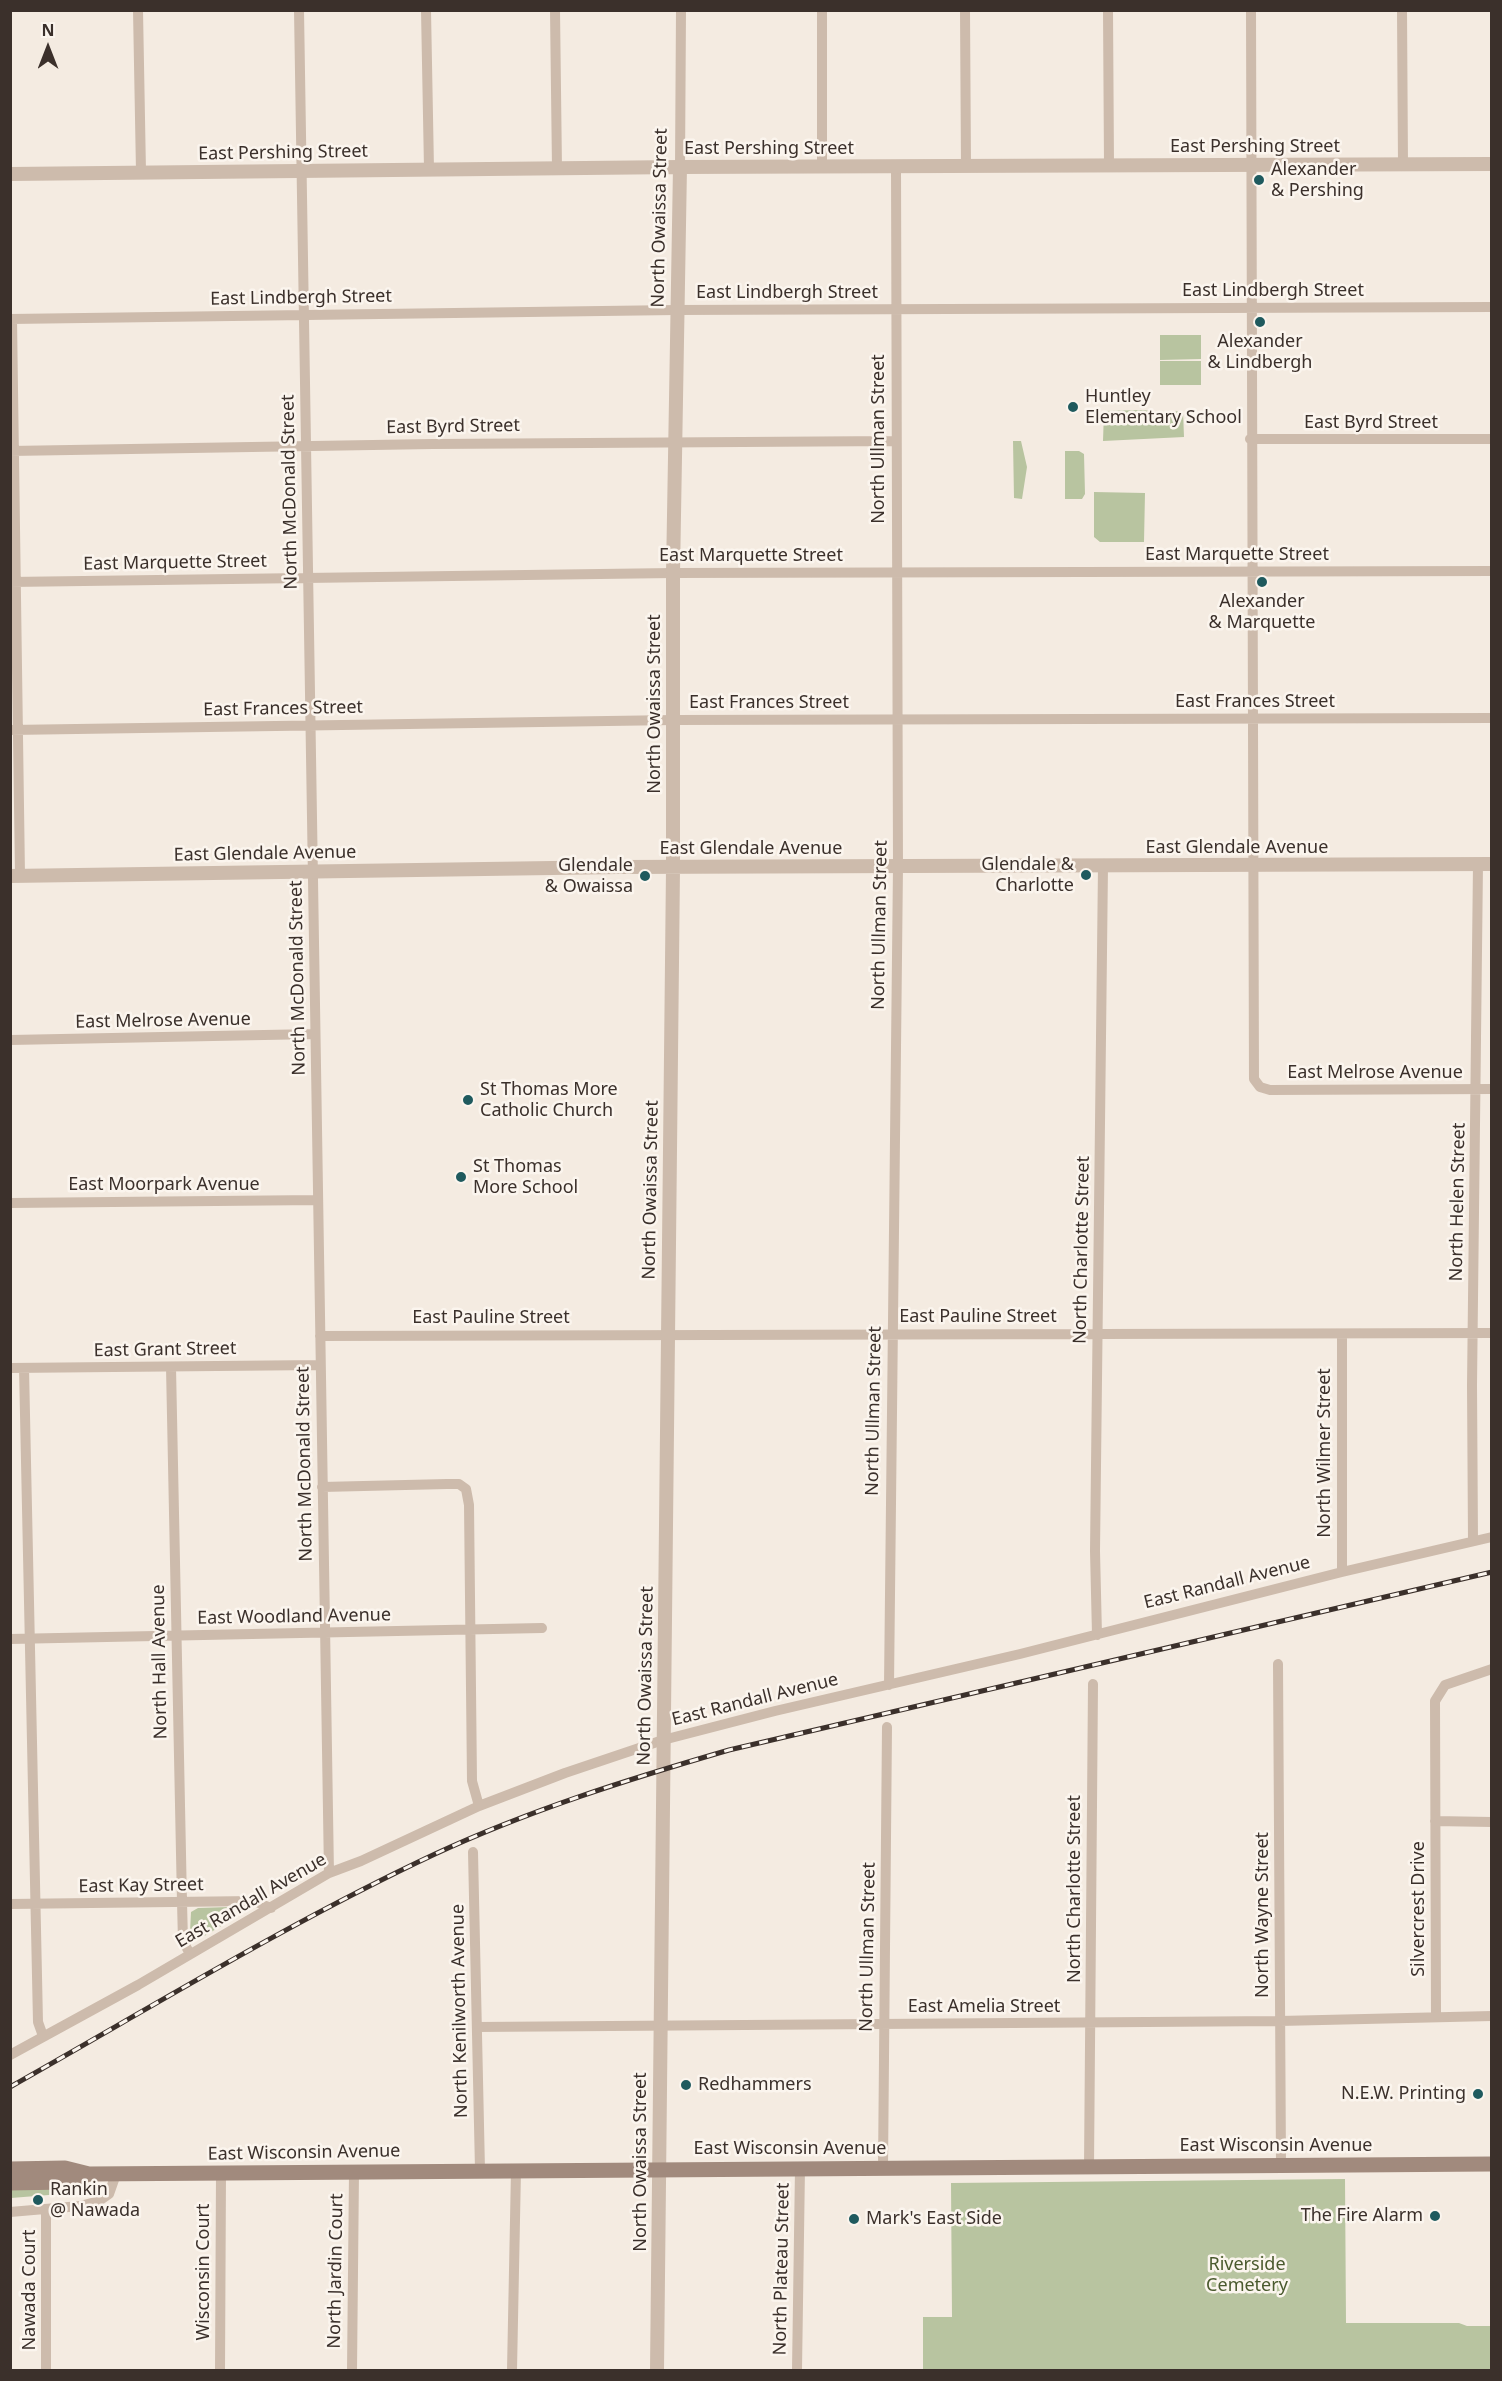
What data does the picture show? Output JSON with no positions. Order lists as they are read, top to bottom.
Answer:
{
  "streets": {
    "main road": ["East Wisconsin Avenue"],
    "street": [
      "East Pershing Street",
      "North Owaissa Street",
      "East Lindbergh Street",
      "East Byrd Street",
      "North Ullman Street",
      "North McDonald Street",
      "East Marquette Street",
      "East Frances Street",
      "East Glendale Avenue",
      "East Melrose Avenue",
      "East Moorpark Avenue",
      "North Helen Street",
      "North Charlotte Street",
      "East Pauline Street",
      "East Grant Street",
      "North Wilmer Street",
      "East Randall Avenue",
      "East Woodland Avenue",
      "North Hall Avenue",
      "East Kay Street",
      "Silvercrest Drive",
      "North Wayne Street",
      "East Amelia Street",
      "North Kenilworth Avenue",
      "North Plateau Street",
      "North Jardin Court",
      "Wisconsin Court",
      "Nawada Court"
    ]
  },
  "crossings": [
    ["East Pershing Street", "North Owaissa Street"],
    ["East Pershing Street", "North Ullman Street"],
    ["East Pershing Street", "North McDonald Street"],
    ["North Owaissa Street", "East Lindbergh Street"],
    ["North Owaissa Street", "East Byrd Street"],
    ["North Owaissa Street", "East Marquette Street"],
    ["North Owaissa Street", "East Frances Street"],
    ["North Owaissa Street", "East Glendale Avenue"],
    ["North Owaissa Street", "East Pauline Street"],
    ["North Owaissa Street", "East Randall Avenue"],
    ["North Owaissa Street", "East Amelia Street"],
    ["North Owaissa Street", "East Wisconsin Avenue"],
    ["East Lindbergh Street", "North Ullman Street"],
    ["East Lindbergh Street", "North McDonald Street"],
    ["East Byrd Street", "North Ullman Street"],
    ["East Byrd Street", "North McDonald Street"],
    ["North Ullman Street", "East Marquette Street"],
    ["North Ullman Street", "East Frances Street"],
    ["North Ullman Street", "East Glendale Avenue"],
    ["North Ullman Street", "East Pauline Street"],
    ["North Ullman Street", "East Randall Avenue"],
    ["North Ullman Street", "East Amelia Street"],
    ["North Ullman Street", "East Wisconsin Avenue"],
    ["North McDonald Street", "East Marquette Street"],
    ["North McDonald Street", "East Frances Street"],
    ["North McDonald Street", "East Glendale Avenue"],
    ["North McDonald Street", "East Melrose Avenue"],
    ["North McDonald Street", "East Moorpark Avenue"],
    ["North McDonald Street", "East Pauline Street"],
    ["North McDonald Street", "East Grant Street"],
    ["North McDonald Street", "East Randall Avenue"],
    ["North McDonald Street", "East Woodland Avenue"],
    ["East Glendale Avenue", "East Melrose Avenue"],
    ["East Glendale Avenue", "North Helen Street"],
    ["East Glendale Avenue", "North Charlotte Street"],
    ["East Melrose Avenue", "North Helen Street"],
    ["North Helen Street", "East Pauline Street"],
    ["North Helen Street", "East Randall Avenue"],
    ["North Charlotte Street", "East Pauline Street"],
    ["North Charlotte Street", "East Randall Avenue"],
    ["North Charlotte Street", "East Amelia Street"],
    ["North Charlotte Street", "East Wisconsin Avenue"],
    ["East Pauline Street", "North Wilmer Street"],
    ["East Grant Street", "North Hall Avenue"],
    ["North Wilmer Street", "East Randall Avenue"],
    ["East Randall Avenue", "North Hall Avenue"],
    ["East Randall Avenue", "East Kay Street"],
    ["East Woodland Avenue", "North Hall Avenue"],
    ["North Hall Avenue", "East Kay Street"],
    ["Silvercrest Drive", "East Amelia Street"],
    ["North Wayne Street", "East Amelia Street"],
    ["North Wayne Street", "East Wisconsin Avenue"],
    ["East Amelia Street", "North Kenilworth Avenue"],
    ["North Kenilworth Avenue", "East Wisconsin Avenue"],
    ["East Wisconsin Avenue", "North Plateau Street"],
    ["East Wisconsin Avenue", "North Jardin Court"],
    ["East Wisconsin Avenue", "Wisconsin Court"]
  ],
  "parks": ["Riverside Cemetery"],
  "places": [
    "Alexander & Pershing",
    "Alexander & Lindbergh",
    "Huntley Elementary School",
    "Alexander & Marquette",
    "Glendale & Charlotte",
    "Glendale & Owaissa",
    "St Thomas More Catholic Church",
    "St Thomas More School",
    "Redhammers",
    "N.E.W. Printing",
    "Rankin @ Nawada",
    "The Fire Alarm",
    "Mark's East Side"
  ],
  "north": "top"
}
